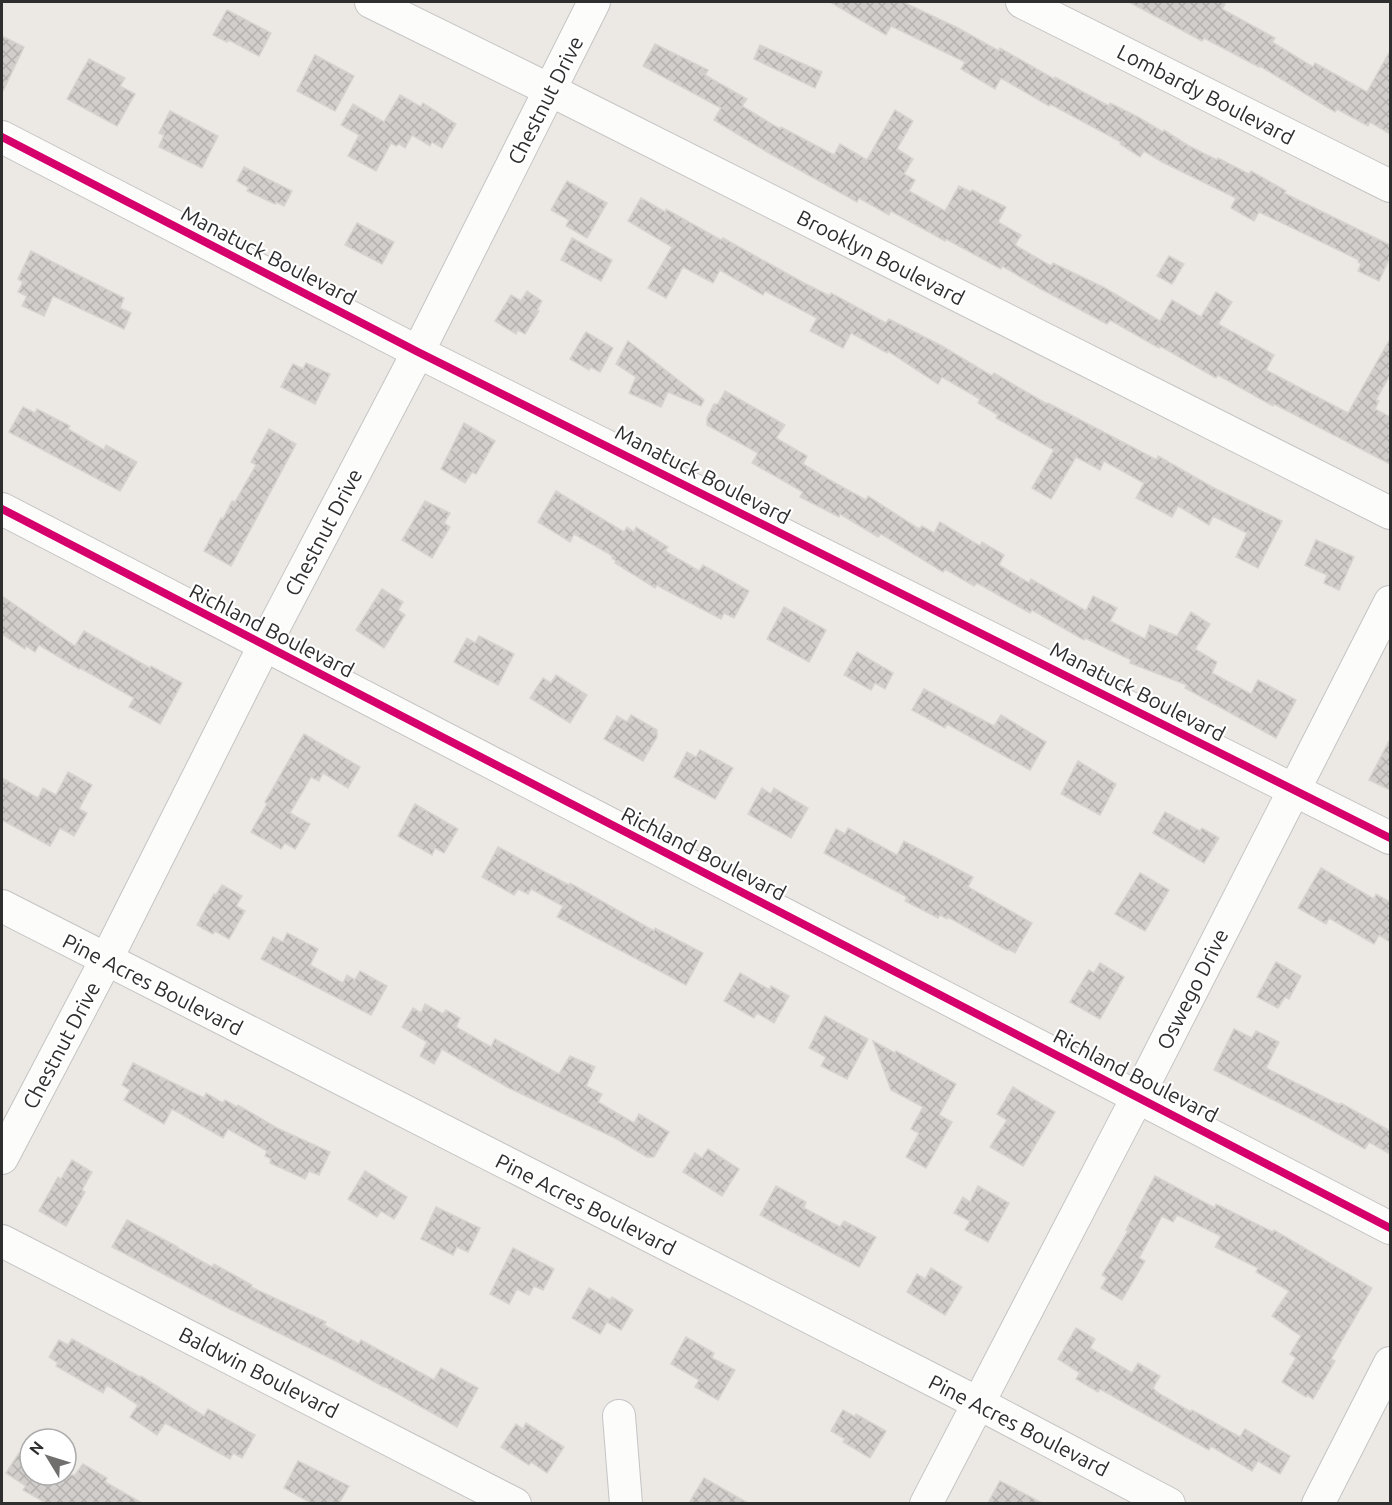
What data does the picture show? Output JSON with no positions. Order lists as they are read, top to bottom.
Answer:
{
  "streets": {
    "street": [
      "Lombardy Boulevard",
      "Chestnut Drive",
      "Manatuck Boulevard",
      "Brooklyn Boulevard",
      "Richland Boulevard",
      "Pine Acres Boulevard",
      "Oswego Drive",
      "Baldwin Boulevard"
    ]
  },
  "crossings": [
    ["Chestnut Drive", "Manatuck Boulevard"],
    ["Chestnut Drive", "Brooklyn Boulevard"],
    ["Chestnut Drive", "Richland Boulevard"],
    ["Chestnut Drive", "Pine Acres Boulevard"],
    ["Manatuck Boulevard", "Oswego Drive"],
    ["Richland Boulevard", "Oswego Drive"],
    ["Pine Acres Boulevard", "Oswego Drive"]
  ],
  "north": "top left"
}
